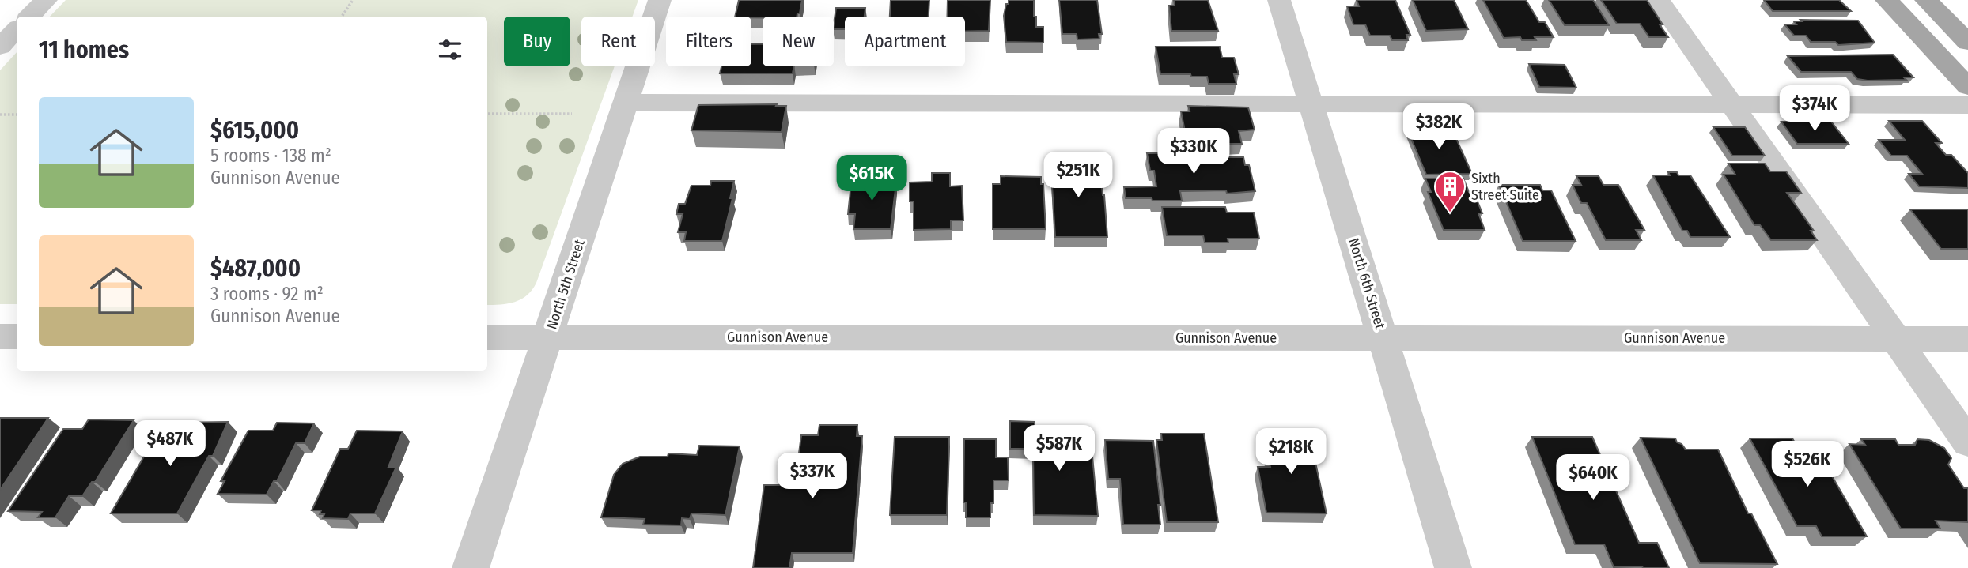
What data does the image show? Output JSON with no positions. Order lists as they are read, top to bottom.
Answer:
{
  "streets": {
    "street": ["North 6th Street", "North 5th Street", "Gunnison Avenue"]
  },
  "crossings": [
    ["North 6th Street", "Gunnison Avenue"],
    ["North 5th Street", "Gunnison Avenue"]
  ],
  "places": {
    "building": ["Sixth Street Suite"]
  },
  "page": {
    "chip": [
      "Buy",
      "Rent",
      "Filters",
      "New",
      "Apartment"
    ],
    "heading": "11 homes",
    "list": [
      {
        "name": "$615,000",
        "note": "5 rooms · 138 m² · Gunnison Avenue"
      },
      {
        "name": "$487,000",
        "note": "3 rooms · 92 m² · Gunnison Avenue"
      }
    ],
    "price": [
      "$374K",
      "$382K",
      "$330K",
      "$251K",
      "$615K",
      "$487K",
      "$587K",
      "$218K",
      "$526K",
      "$337K",
      "$640K"
    ]
  }
}
